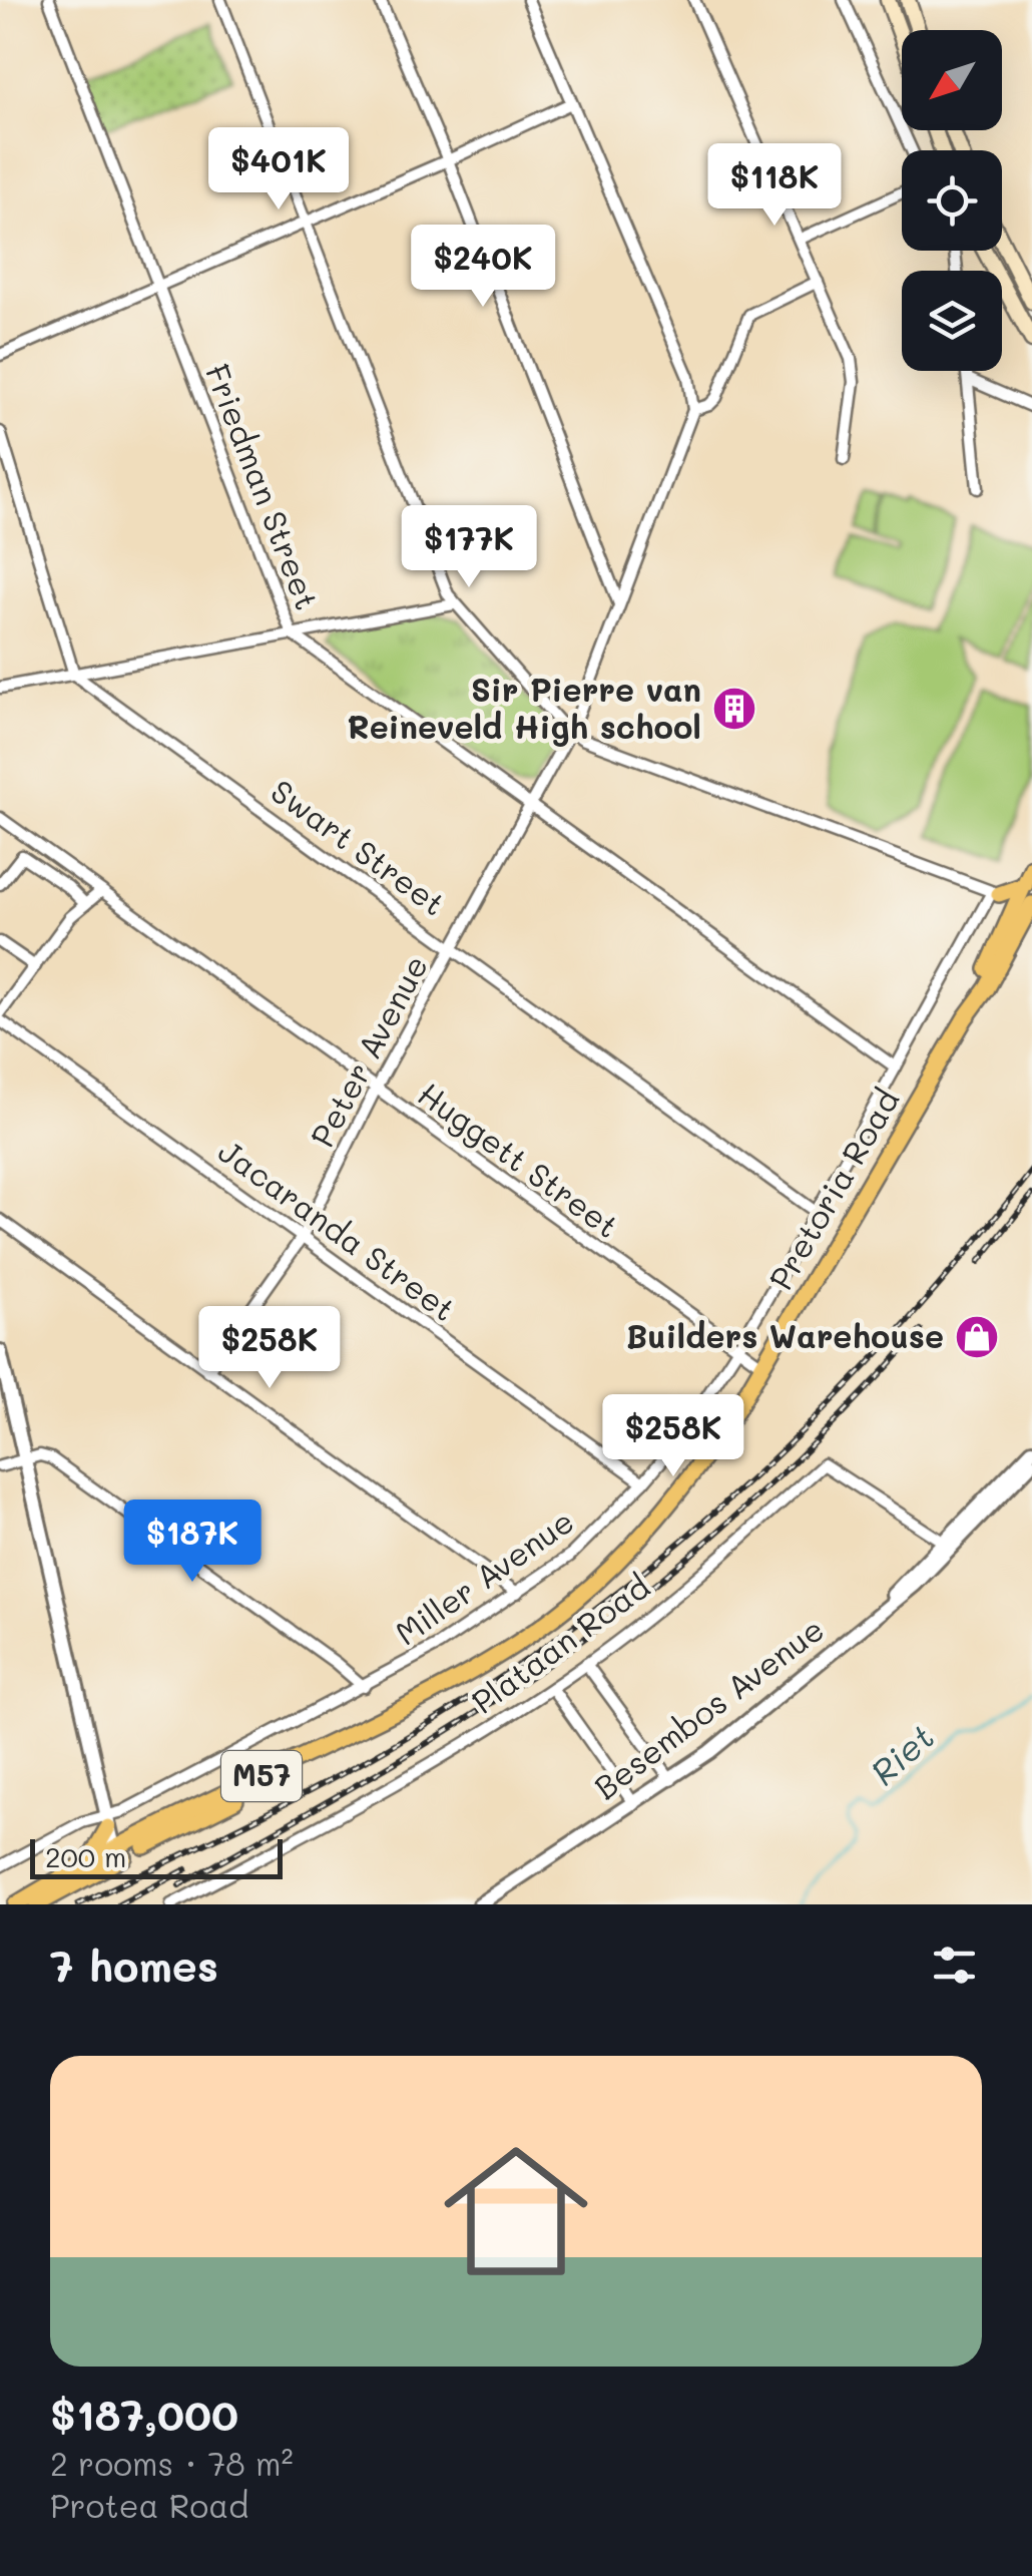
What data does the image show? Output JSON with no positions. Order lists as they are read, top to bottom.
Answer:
{
  "streets": {
    "main road": ["Pretoria Road", "M57"],
    "street": [
      "Friedman Street",
      "Swart Street",
      "Peter Avenue",
      "Huggett Street",
      "Jacaranda Street",
      "Miller Avenue",
      "Plataan Road",
      "Besembos Avenue"
    ]
  },
  "crossings": [
    ["Friedman Street", "Peter Avenue"],
    ["Friedman Street", "Miller Avenue"],
    ["Swart Street", "Peter Avenue"],
    ["Swart Street", "Miller Avenue"],
    ["Peter Avenue", "Huggett Street"],
    ["Peter Avenue", "Jacaranda Street"],
    ["Huggett Street", "Pretoria Road"],
    ["Huggett Street", "Miller Avenue"],
    ["Jacaranda Street", "Miller Avenue"],
    ["Miller Avenue", "M57"],
    ["Plataan Road", "Besembos Avenue"]
  ],
  "water": ["Riet"],
  "places": {
    "building": ["Sir Pierre van Reineveld High school"],
    "shop": ["Builders Warehouse"]
  },
  "scale_bar": "200 m",
  "north": "bottom left",
  "page": {
    "price": [
      "$401K",
      "$118K",
      "$240K",
      "$177K",
      "$258K",
      "$258K",
      "$187K"
    ],
    "scale": "200 m",
    "heading": "7 homes",
    "list": [
      {
        "name": "$187,000",
        "note": "2 rooms · 78 m² · Protea Road"
      }
    ]
  }
}
